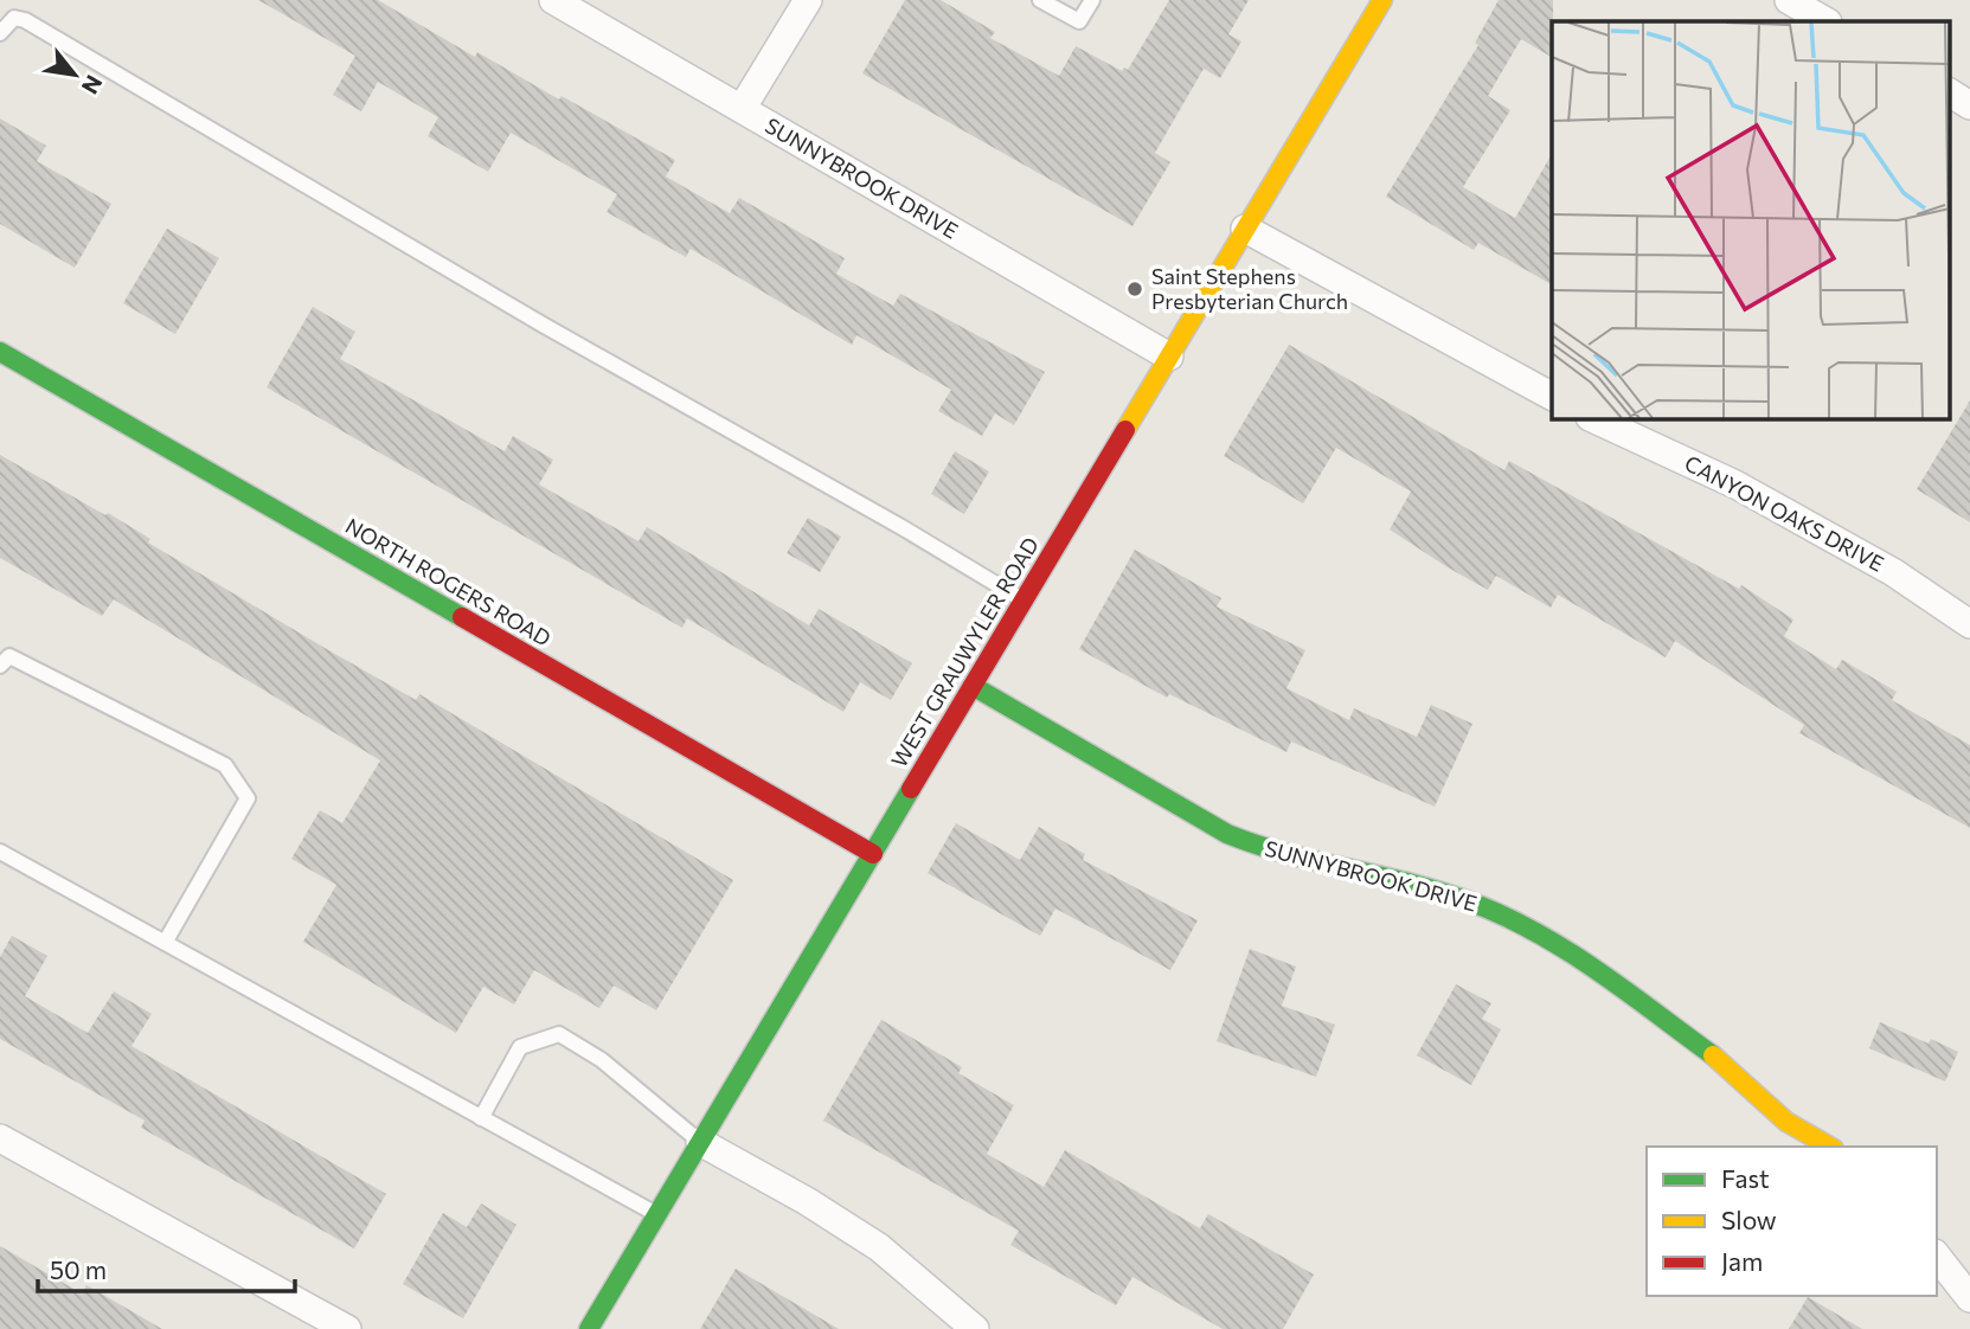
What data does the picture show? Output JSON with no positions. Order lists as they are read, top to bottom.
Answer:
{
  "streets": {
    "street": [
      "SUNNYBROOK DRIVE",
      "CANYON OAKS DRIVE",
      "NORTH ROGERS ROAD",
      "WEST GRAUWYLER ROAD"
    ]
  },
  "crossings": [
    ["SUNNYBROOK DRIVE", "WEST GRAUWYLER ROAD"],
    ["NORTH ROGERS ROAD", "WEST GRAUWYLER ROAD"]
  ],
  "places": ["Saint Stephens Presbyterian Church"],
  "legend": ["Fast", "Slow", "Jam"],
  "scale_bar": "50 m",
  "north": "bottom right"
}
